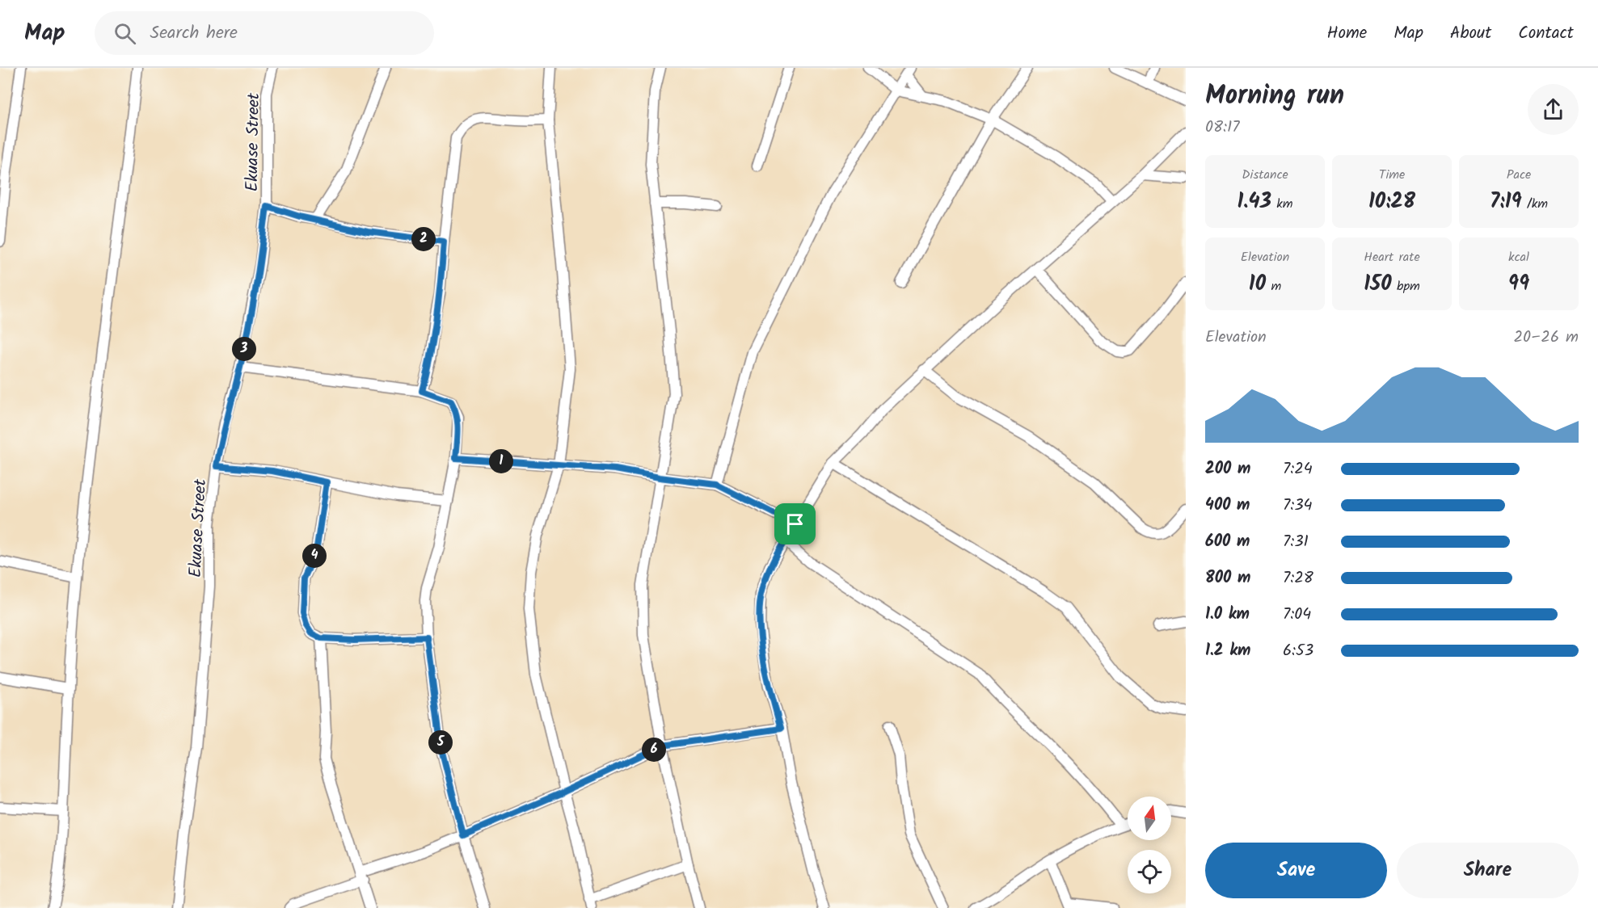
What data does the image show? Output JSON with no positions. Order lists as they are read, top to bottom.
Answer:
{
  "streets": {
    "street": ["Ekuase Street"]
  },
  "north": "top",
  "page": {
    "header": "Map",
    "search": "Search here",
    "nav": [
      "Home",
      "Map",
      "About",
      "Contact"
    ],
    "heading": ["Morning run", "08:17"],
    "stats": [
      ["Distance", "1.43 km"],
      ["Time", "10:28"],
      ["Pace", "7:19 /km"],
      ["Elevation", "10 m"],
      ["Heart rate", "150 bpm"],
      ["kcal", "99"]
    ],
    "pins": [
      "2",
      "3",
      "1",
      "4",
      "5",
      "6"
    ],
    "chart": ["Elevation", "20–26 m"],
    "list": [
      {
        "name": "200 m",
        "note": "7:24"
      },
      {
        "name": "400 m",
        "note": "7:34"
      },
      {
        "name": "600 m",
        "note": "7:31"
      },
      {
        "name": "800 m",
        "note": "7:28"
      },
      {
        "name": "1.0 km",
        "note": "7:04"
      },
      {
        "name": "1.2 km",
        "note": "6:53"
      }
    ],
    "buttons": ["Save", "Share"]
  }
}
